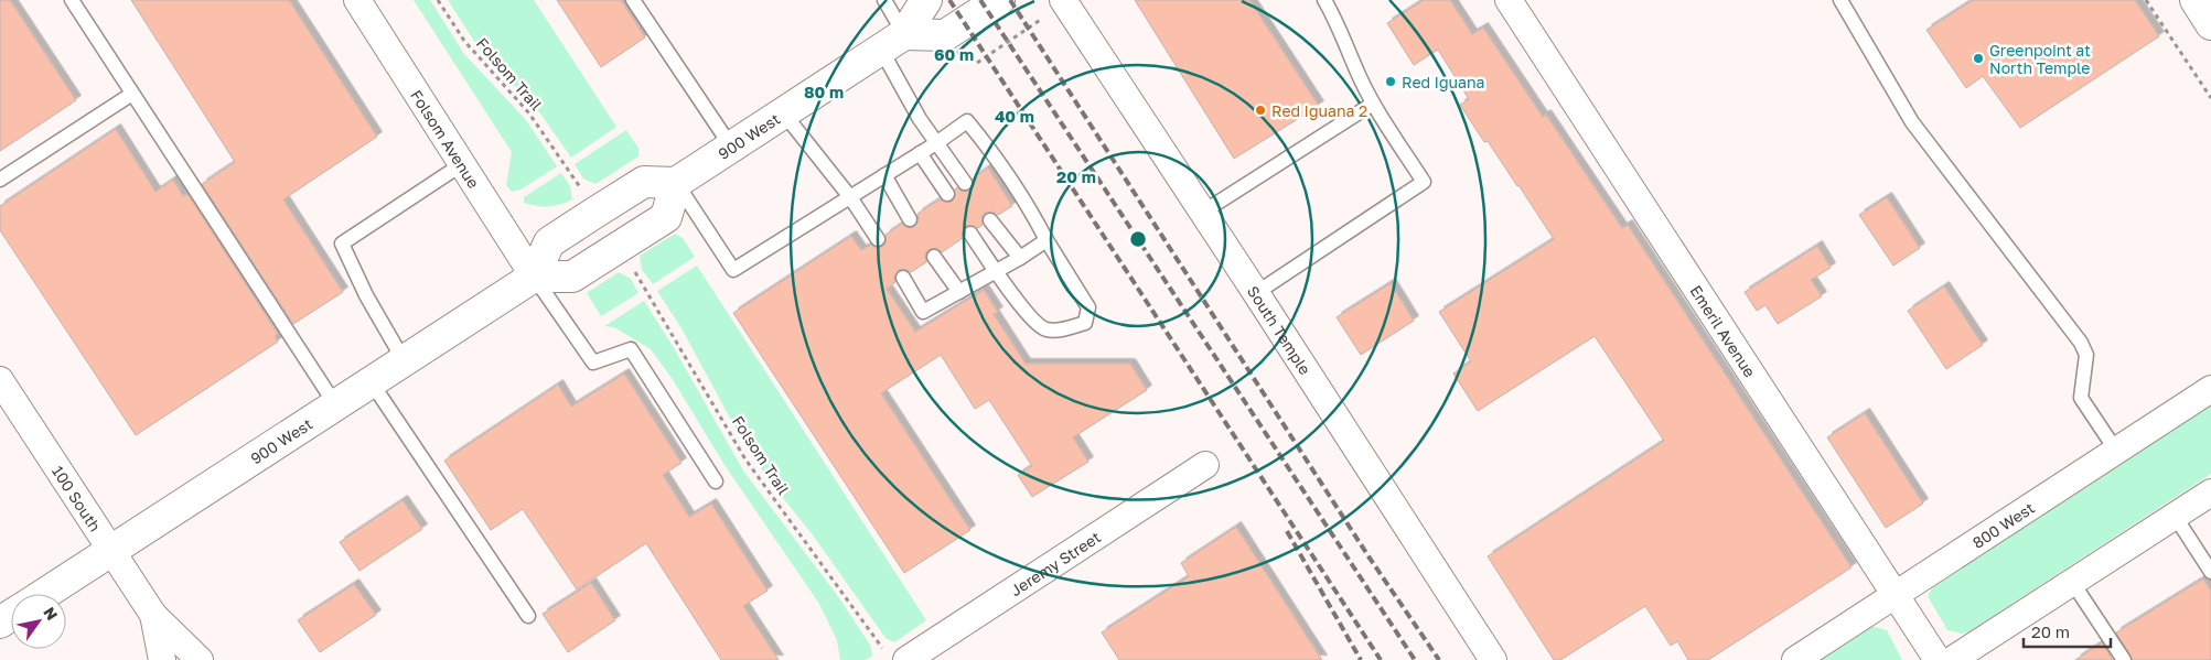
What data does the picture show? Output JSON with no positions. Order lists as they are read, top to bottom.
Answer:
{
  "streets": {
    "main road": ["900 West"],
    "street": [
      "Folsom Avenue",
      "South Temple",
      "Emeril Avenue",
      "100 South",
      "800 West",
      "Jeremy Street"
    ],
    "path": ["Folsom Trail"]
  },
  "crossings": [
    ["Folsom Trail", "Jeremy Street"],
    ["900 West", "Folsom Avenue"],
    ["900 West", "100 South"],
    ["Emeril Avenue", "800 West"]
  ],
  "places": ["Greenpoint at North Temple", "Red Iguana", "Red Iguana 2"],
  "scale_bar": "20 m",
  "north": "top right",
  "rings": [
    "60 m",
    "80 m",
    "40 m",
    "20 m"
  ]
}
